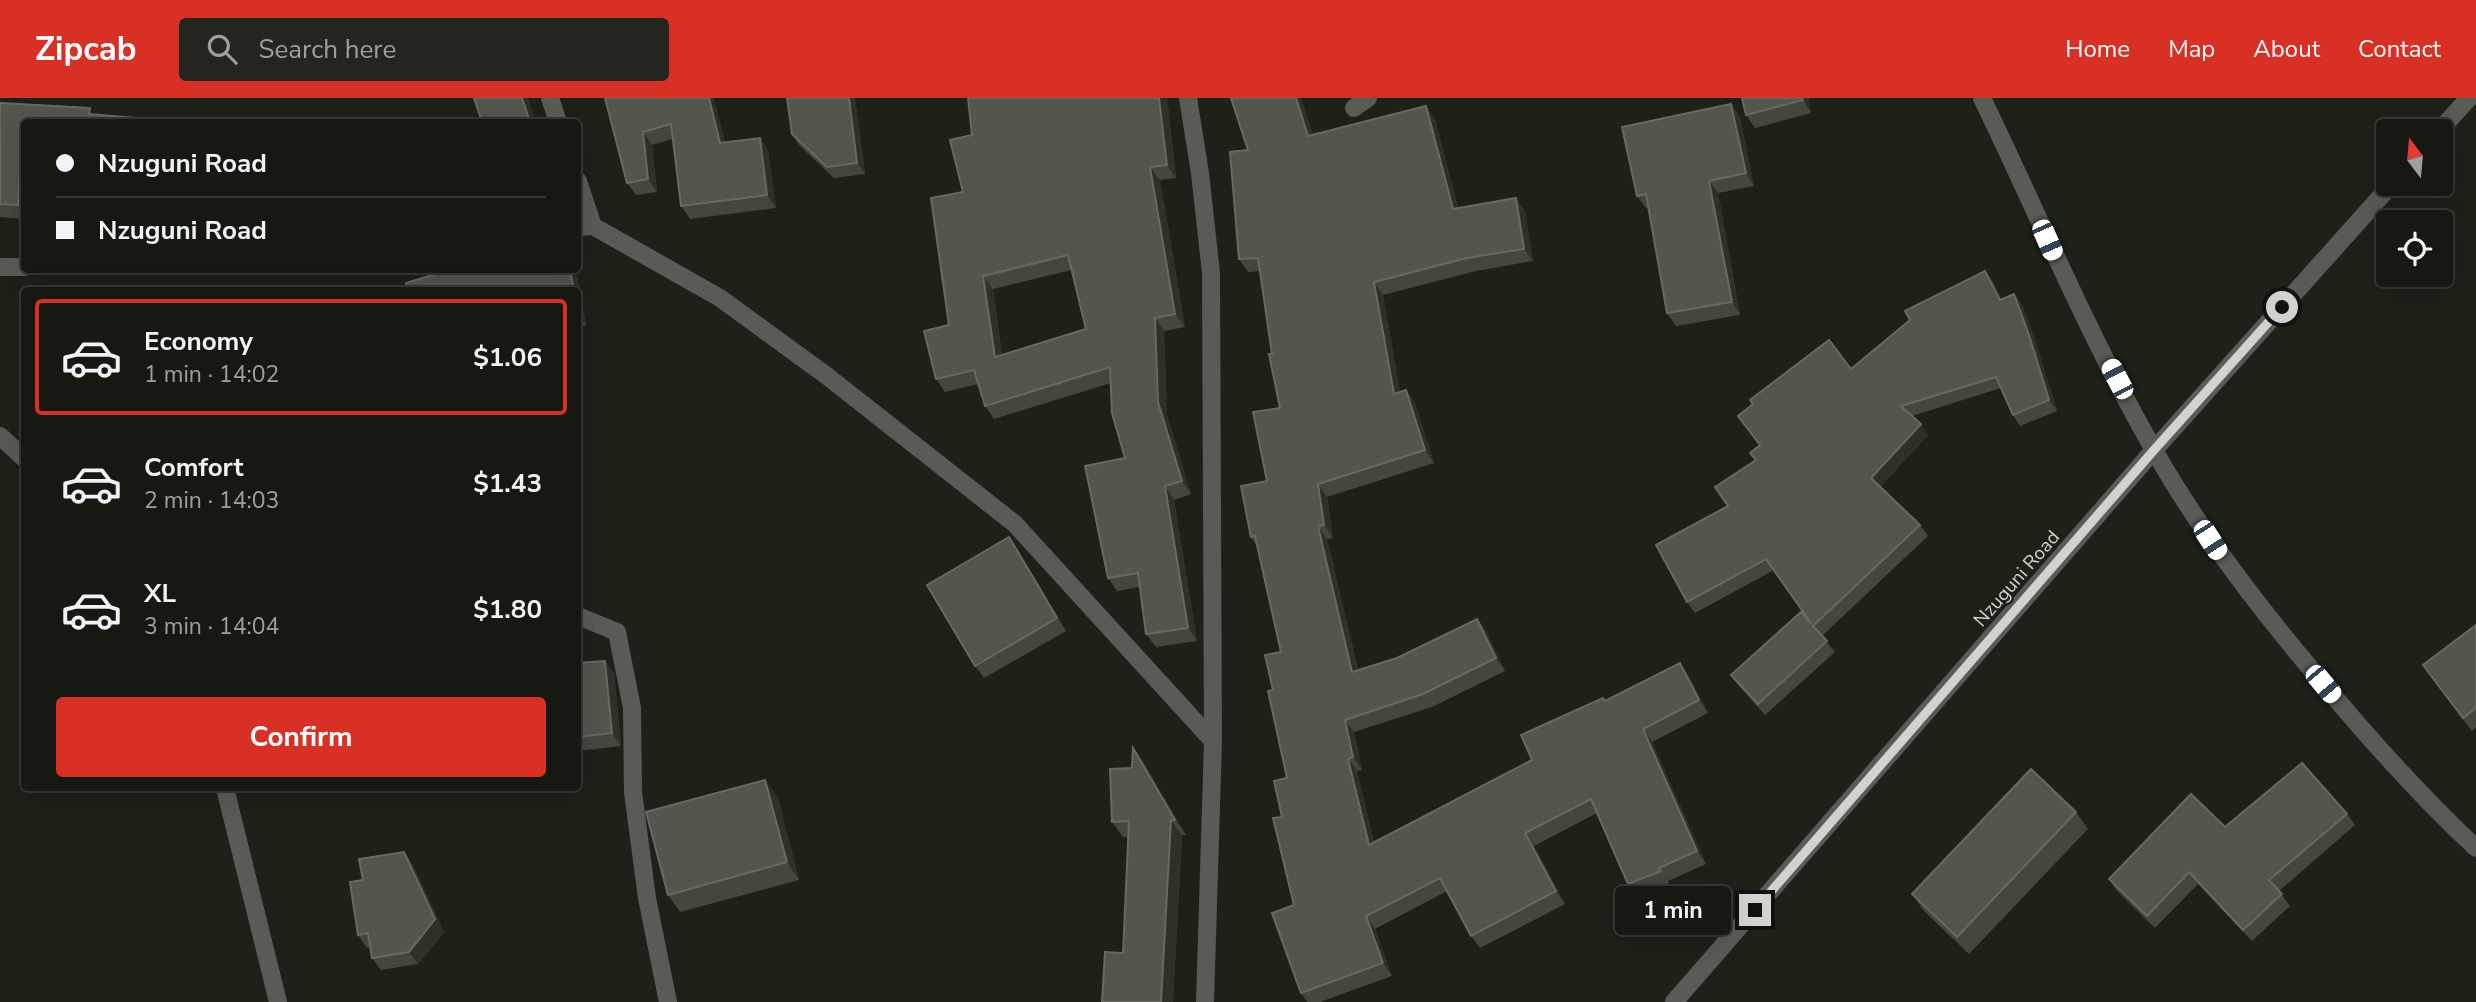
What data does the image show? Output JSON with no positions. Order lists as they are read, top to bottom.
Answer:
{
  "streets": {
    "street": ["Nzuguni Road"]
  },
  "north": "top",
  "page": {
    "header": "Zipcab",
    "search": "Search here",
    "nav": [
      "Home",
      "Map",
      "About",
      "Contact"
    ],
    "banner": ["Nzuguni Road", "Nzuguni Road"],
    "list": [
      {
        "name": "Economy",
        "note": "1 min · 14:02",
        "value": "$1.06"
      },
      {
        "name": "Comfort",
        "note": "2 min · 14:03",
        "value": "$1.43"
      },
      {
        "name": "XL",
        "note": "3 min · 14:04",
        "value": "$1.80"
      }
    ],
    "buttons": "Confirm",
    "bubble": "1 min"
  }
}
